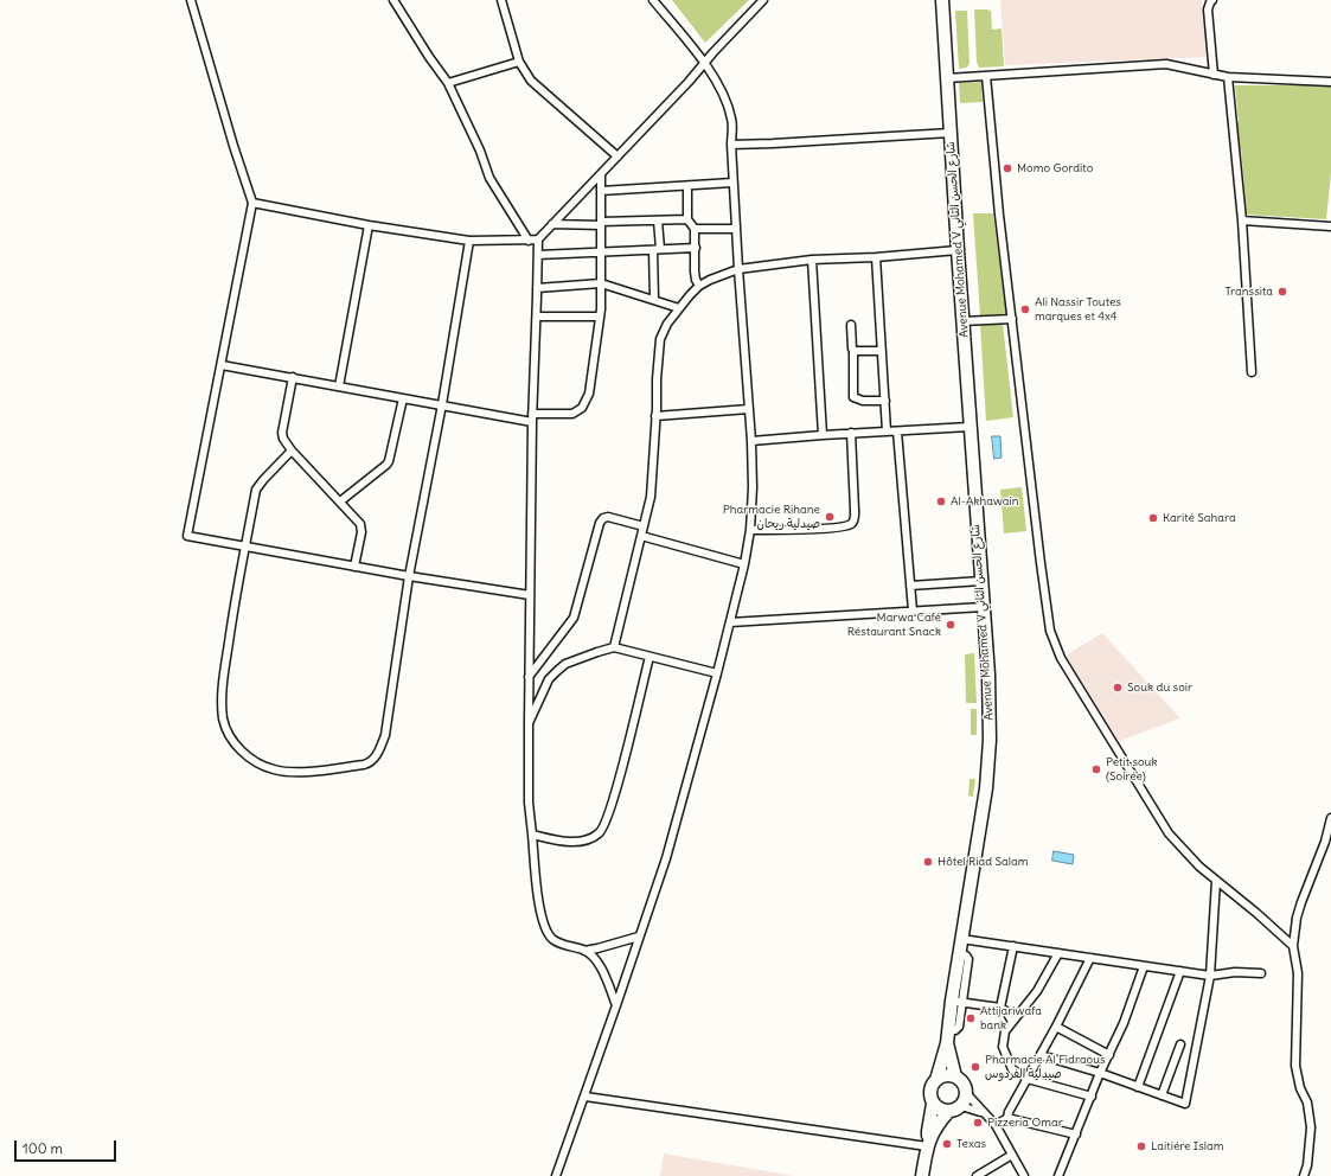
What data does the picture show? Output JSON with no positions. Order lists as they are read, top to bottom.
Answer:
{
  "streets": {
    "main road": ["Avenue Mohamed V شارع الحسن الثاني"]
  },
  "places": [
    "Momo Gordito",
    "Transsita",
    "Ali Nassir Toutes marques et 4x4",
    "Al-Akhawain",
    "Pharmacie Rihane صيدلية ريحان",
    "Karité Sahara",
    "Marwa Café Réstaurant Snack",
    "Souk du soir",
    "Petit souk (Soirée)",
    "Hôtel Riad Salam",
    "Attijariwafa bank",
    "Pharmacie Al Fidraous صيدلية الفردوس",
    "Pizzeria Omar",
    "Texas",
    "Laitiére Islam"
  ],
  "scale_bar": "100 m"
}
